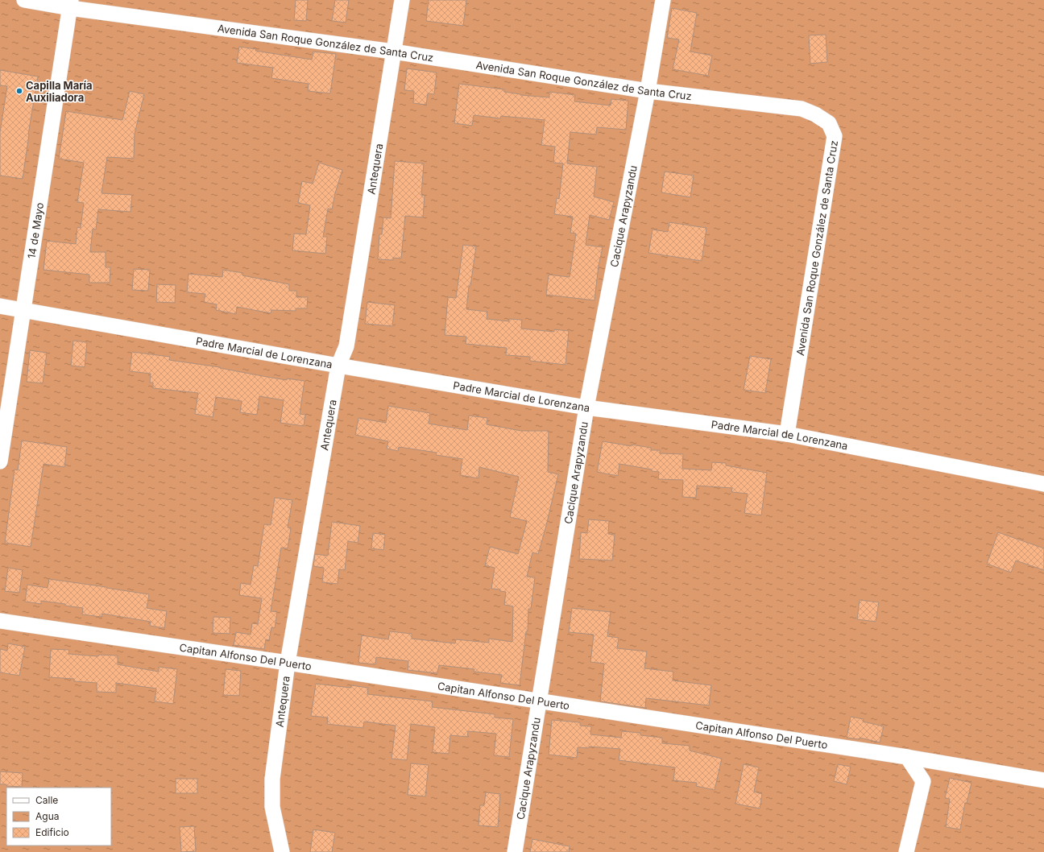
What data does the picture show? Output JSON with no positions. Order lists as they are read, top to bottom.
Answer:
{
  "streets": {
    "street": [
      "Avenida San Roque González de Santa Cruz",
      "Antequera",
      "Cacique Arapyzandu",
      "14 de Mayo",
      "Padre Marcial de Lorenzana",
      "Capitan Alfonso Del Puerto"
    ]
  },
  "crossings": [
    ["Avenida San Roque González de Santa Cruz", "Antequera"],
    ["Avenida San Roque González de Santa Cruz", "Cacique Arapyzandu"],
    ["Avenida San Roque González de Santa Cruz", "14 de Mayo"],
    ["Avenida San Roque González de Santa Cruz", "Padre Marcial de Lorenzana"],
    ["Antequera", "Padre Marcial de Lorenzana"],
    ["Antequera", "Capitan Alfonso Del Puerto"],
    ["Cacique Arapyzandu", "Padre Marcial de Lorenzana"],
    ["Cacique Arapyzandu", "Capitan Alfonso Del Puerto"],
    ["14 de Mayo", "Padre Marcial de Lorenzana"]
  ],
  "places": ["Capilla María Auxiliadora"],
  "legend": ["Calle", "Agua", "Edificio"]
}
